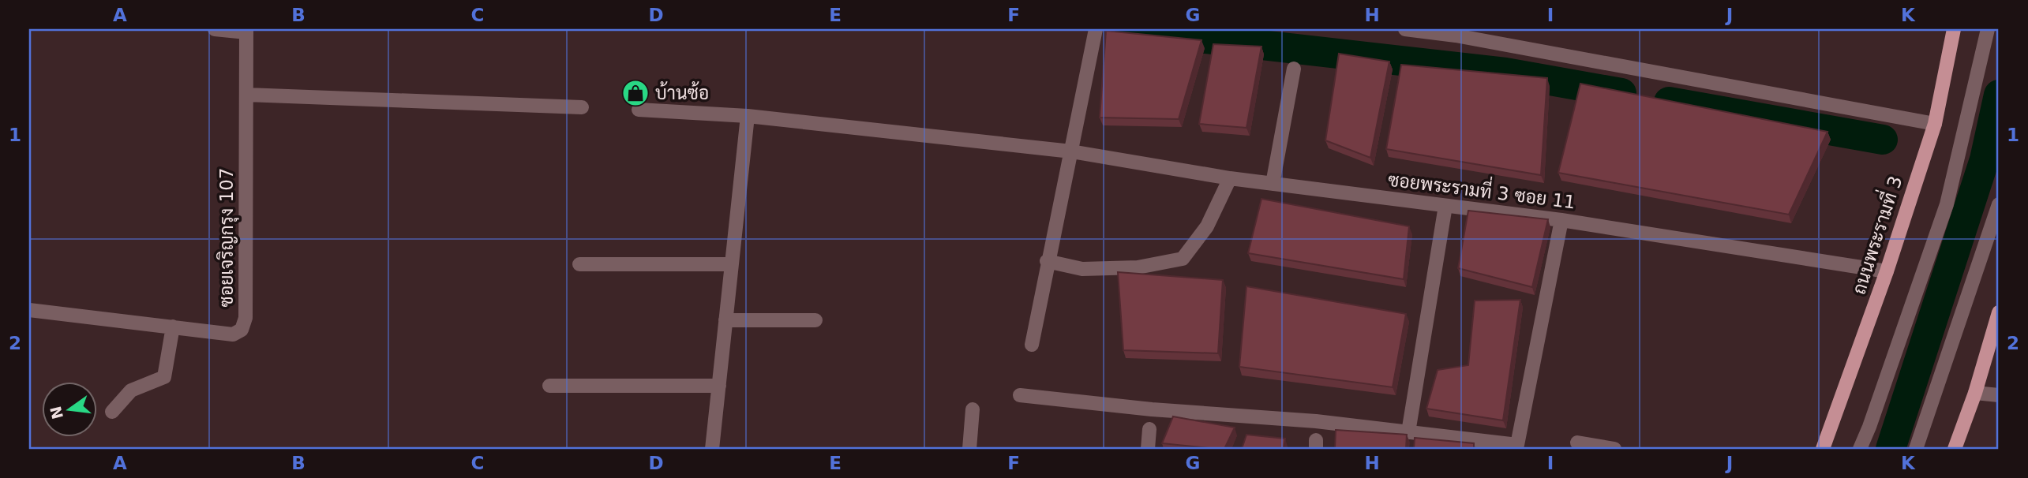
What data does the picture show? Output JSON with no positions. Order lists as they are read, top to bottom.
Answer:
{
  "streets": {
    "main road": ["ถนนพระรามที่ 3"],
    "street": ["ซอยพระรามที่ 3 ซอย 11", "ซอยเจริญกรุง 107"]
  },
  "crossings": [
    ["ซอยพระรามที่ 3 ซอย 11", "ถนนพระรามที่ 3"]
  ],
  "places": {
    "shop": ["บ้านซ้อ"]
  },
  "north": "left",
  "grid": {
    "columns": [
      "A",
      "B",
      "C",
      "D",
      "E",
      "F",
      "G",
      "H",
      "I",
      "J",
      "K"
    ],
    "rows": ["1", "2"]
  }
}
